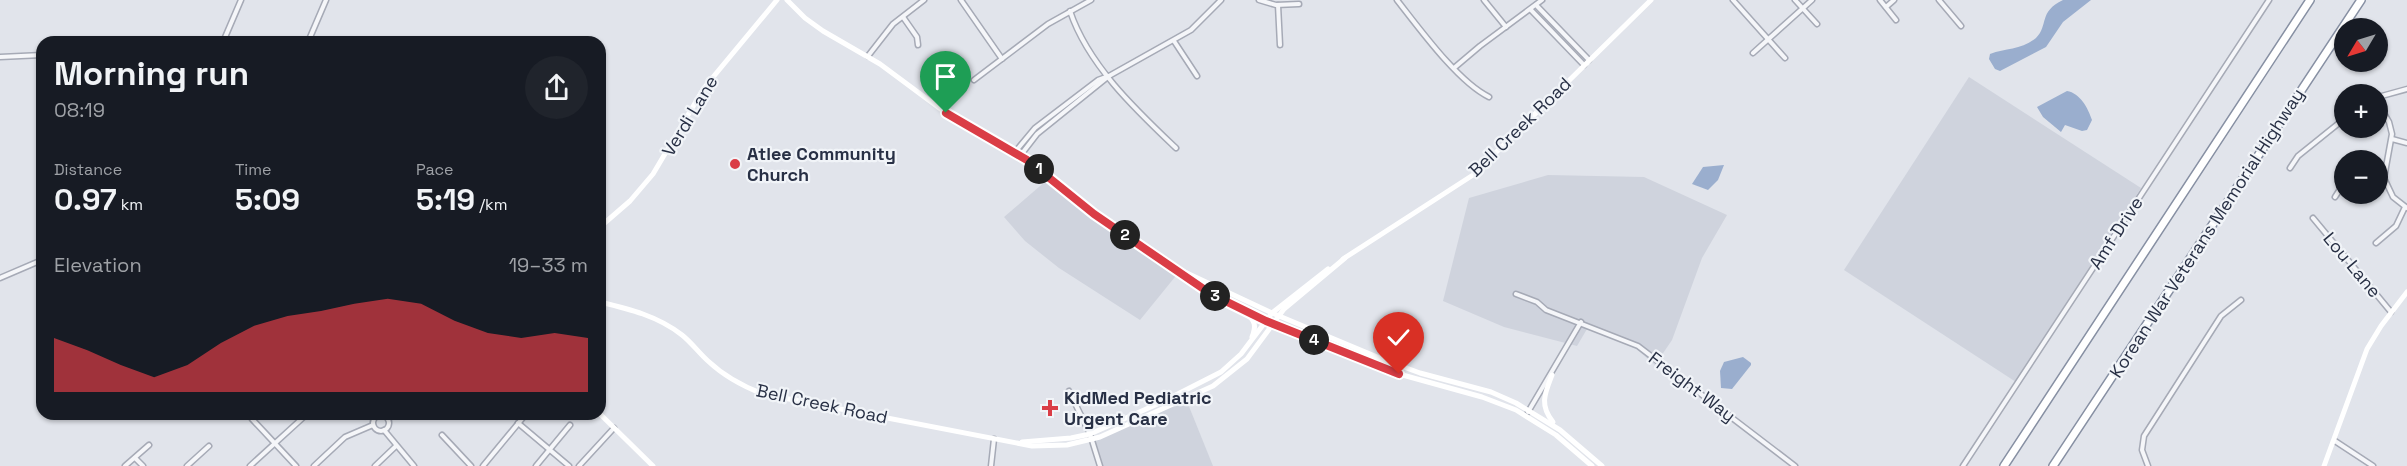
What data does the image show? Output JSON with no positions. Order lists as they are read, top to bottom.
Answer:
{
  "streets": {
    "highway": ["Korean War Veterans Memorial Highway"],
    "street": [
      "Verdi Lane",
      "Bell Creek Road",
      "Amf Drive",
      "Lou Lane",
      "Freight Way"
    ]
  },
  "places": {
    "other": ["Atlee Community Church"],
    "health": ["KidMed Pediatric Urgent Care"]
  },
  "north": "bottom left",
  "page": {
    "map_buttons": ["+", "−"],
    "heading": ["Morning run", "08:19"],
    "stats": [
      ["Distance", "0.97 km"],
      ["Time", "5:09"],
      ["Pace", "5:19 /km"]
    ],
    "pins": [
      "1",
      "2",
      "3",
      "4"
    ],
    "chart": ["Elevation", "19–33 m"]
  }
}
